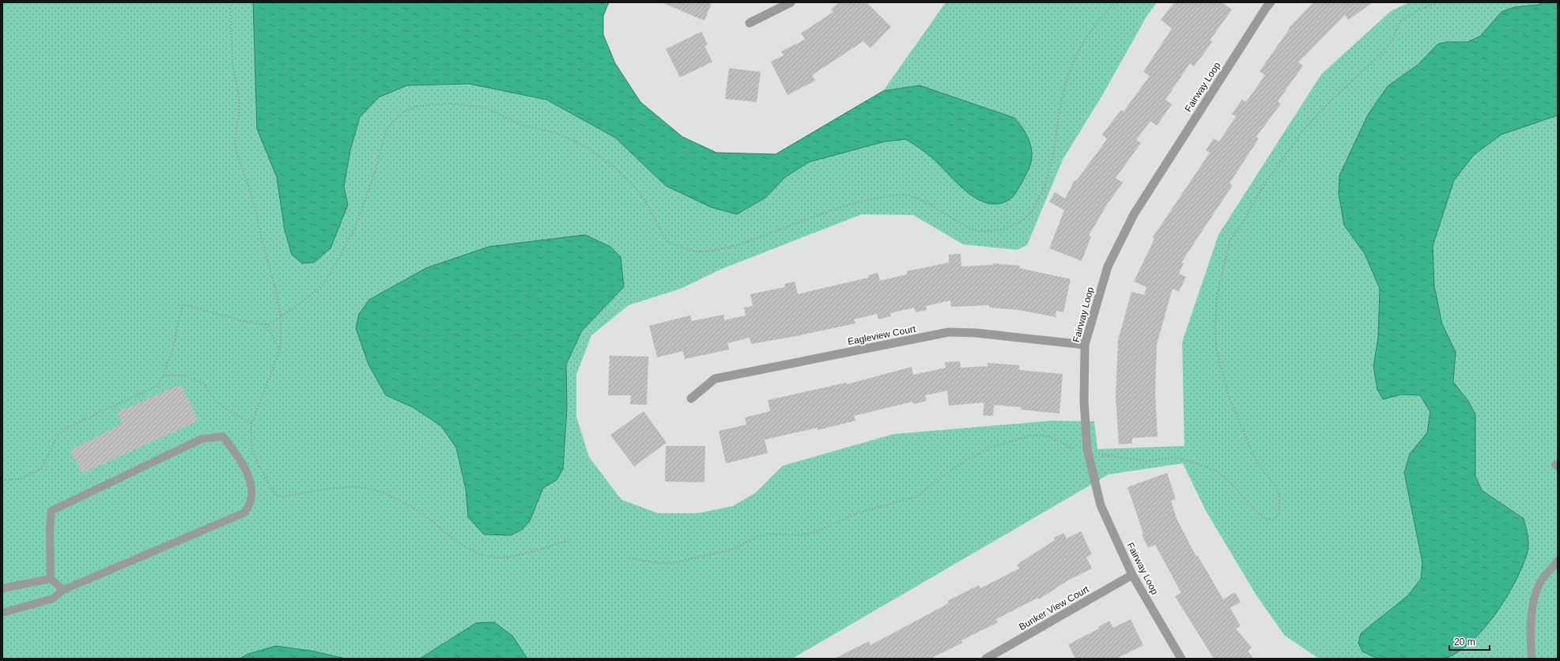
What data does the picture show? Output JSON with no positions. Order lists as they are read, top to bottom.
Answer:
{
  "streets": {
    "street": ["Fairway Loop", "Eagleview Court", "Bunker View Court"]
  },
  "crossings": [
    ["Fairway Loop", "Eagleview Court"],
    ["Fairway Loop", "Bunker View Court"]
  ],
  "scale_bar": "20 m"
}
